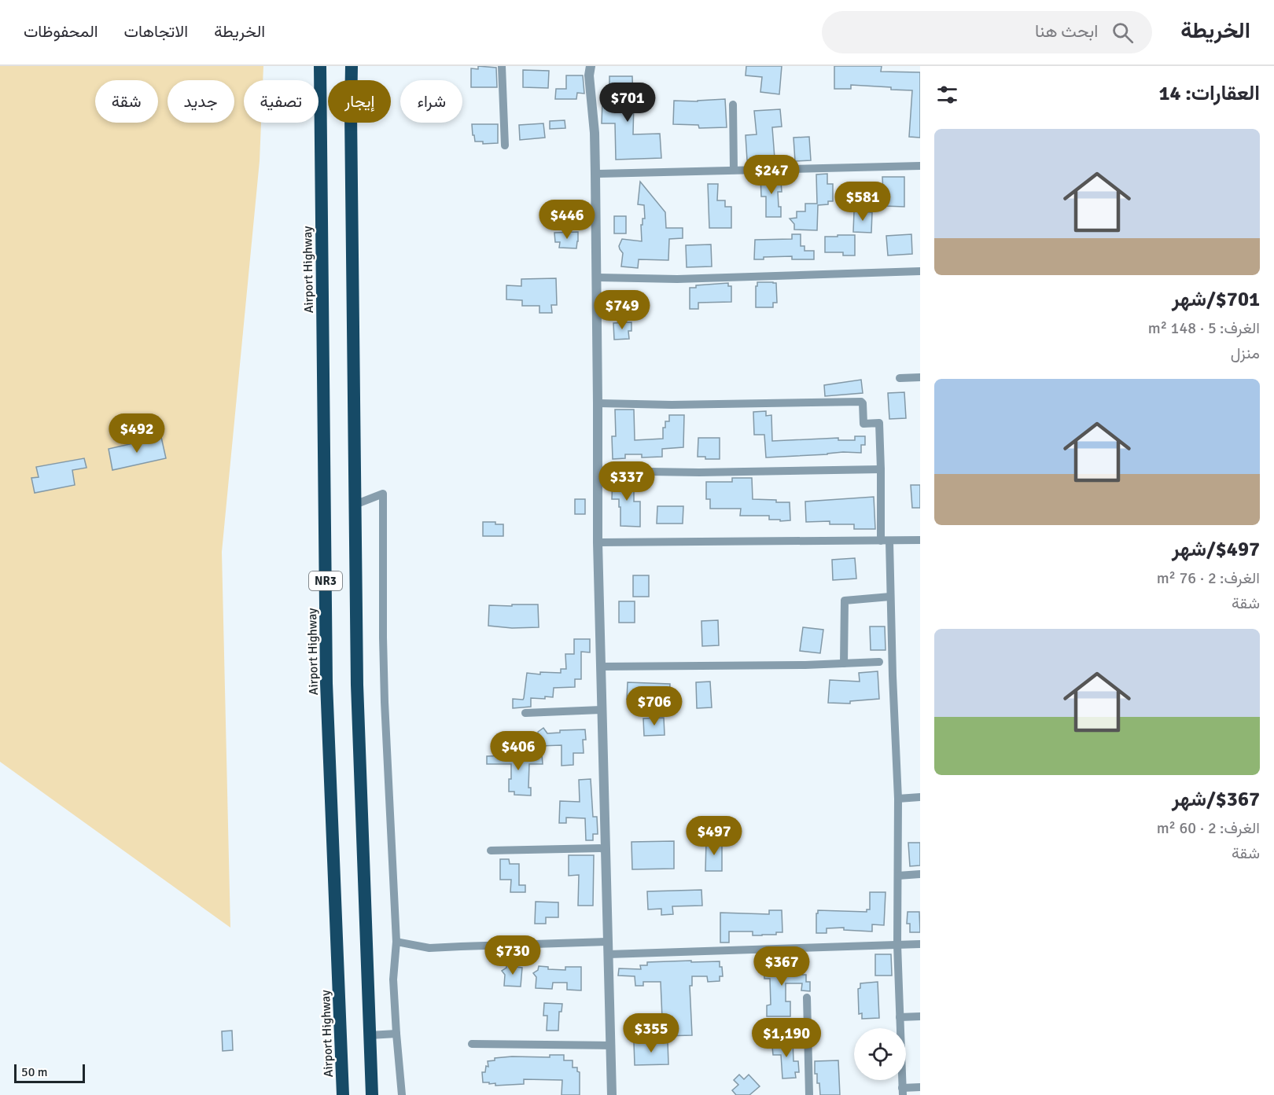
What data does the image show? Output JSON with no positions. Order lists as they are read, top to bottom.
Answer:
{
  "streets": {
    "highway": ["Airport Highway", "NR3"]
  },
  "scale_bar": "50 m",
  "page": {
    "header": "الخريطة",
    "search": "ابحث هنا",
    "nav": ["الخريطة", "الاتجاهات", "المحفوظات"],
    "heading": "العقارات: 14",
    "chip": [
      "شراء",
      "إيجار",
      "تصفية",
      "جديد",
      "شقة"
    ],
    "price": [
      "$701",
      "$247",
      "$581",
      "$446",
      "$749",
      "$492",
      "$337",
      "$706",
      "$406",
      "$497",
      "$730",
      "$367",
      "$355",
      "$1,190"
    ],
    "list": [
      {
        "name": "$701/شهر",
        "note": "الغرف: 5 · 148 m² · منزل"
      },
      {
        "name": "$497/شهر",
        "note": "الغرف: 2 · 76 m² · شقة"
      },
      {
        "name": "$367/شهر",
        "note": "الغرف: 2 · 60 m² · شقة"
      }
    ],
    "scale": "50 m"
  }
}
